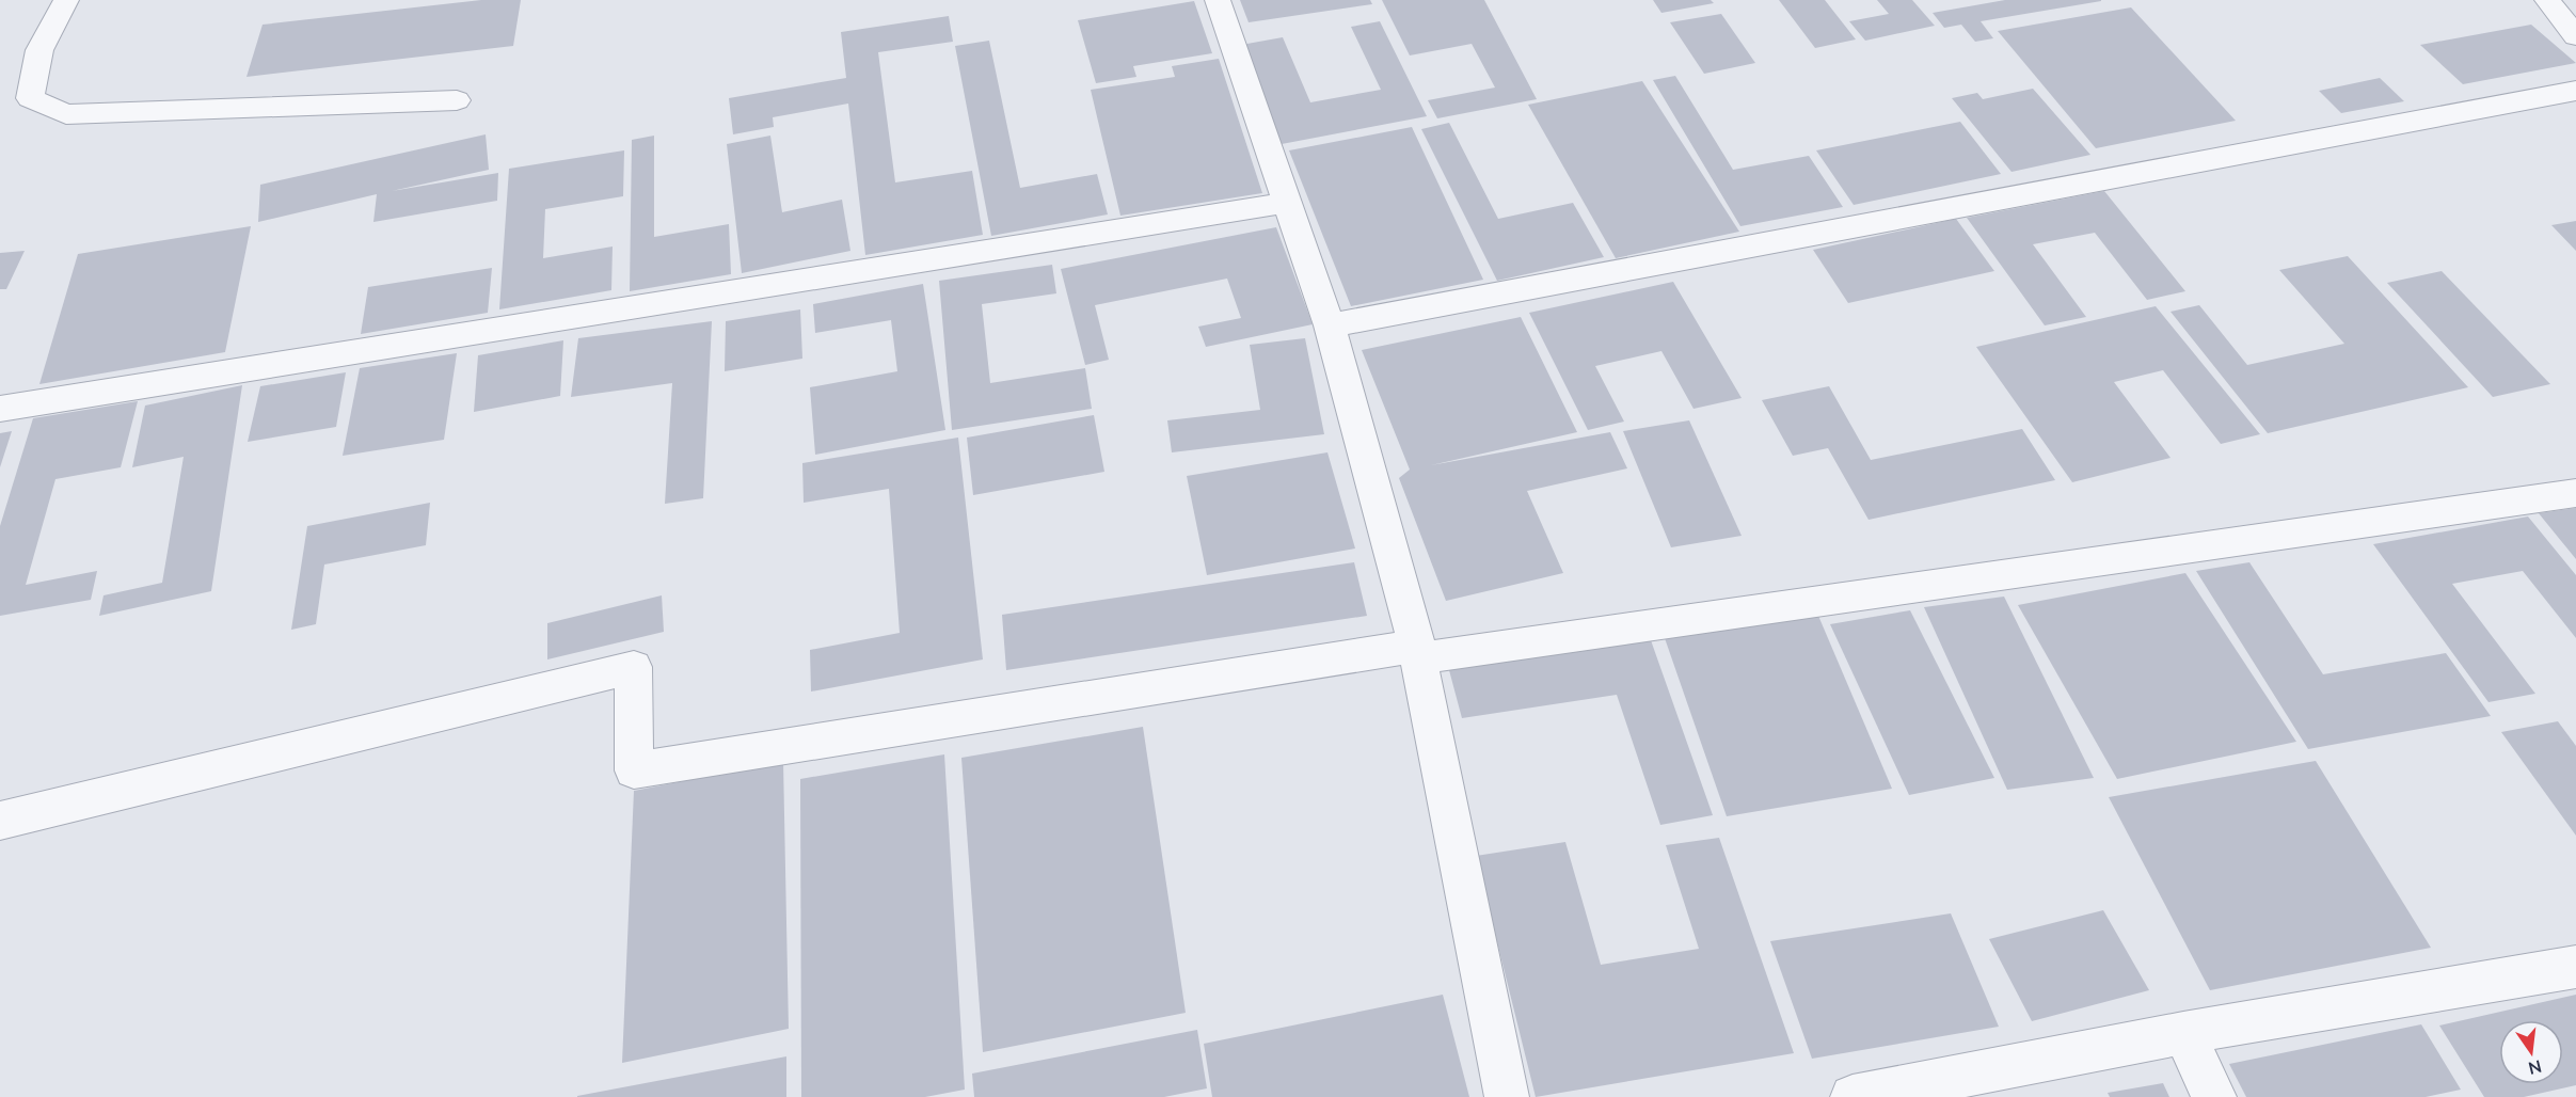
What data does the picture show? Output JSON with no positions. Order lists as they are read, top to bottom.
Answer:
{
  "north": "bottom"
}
